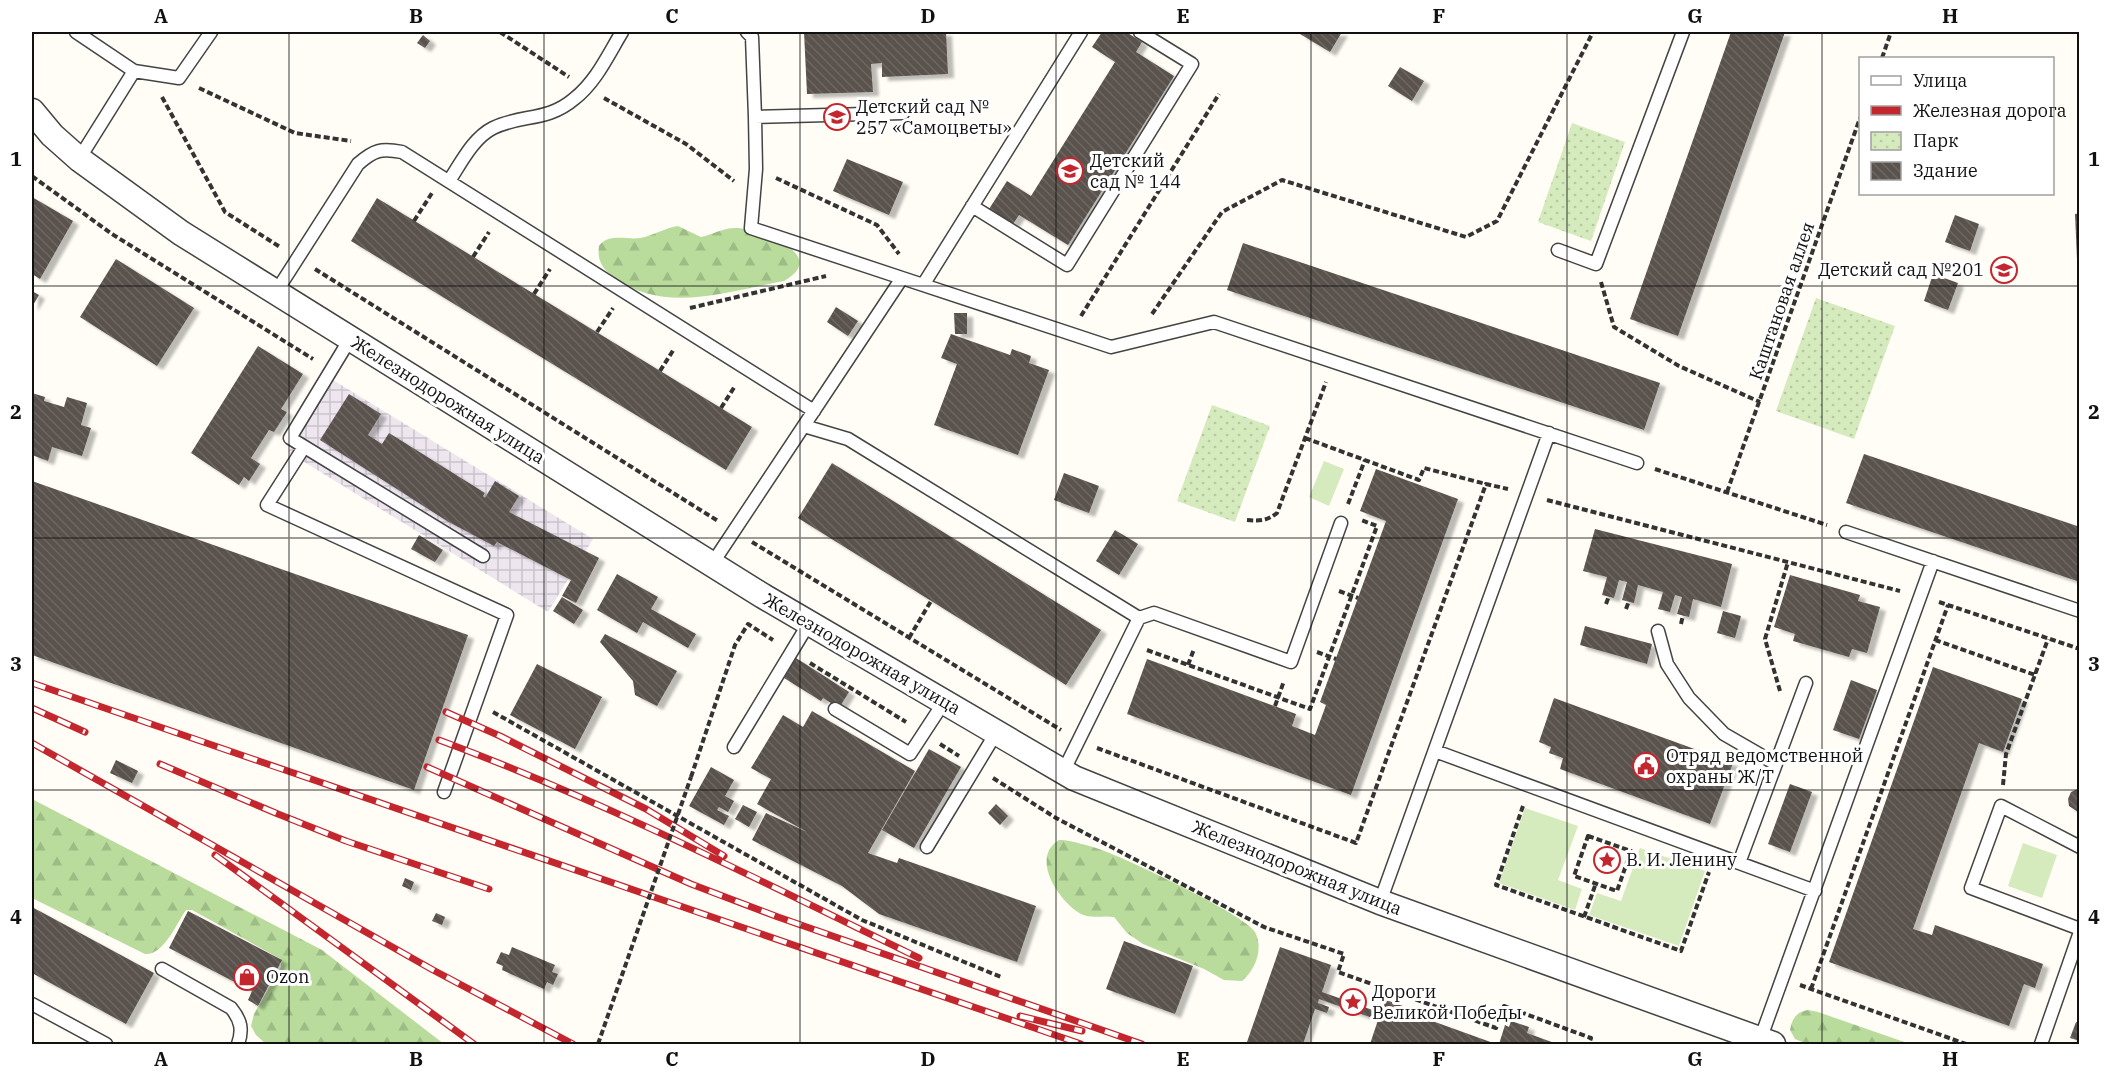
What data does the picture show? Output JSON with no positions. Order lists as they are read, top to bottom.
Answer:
{
  "streets": {
    "street": ["Железнодорожная улица"],
    "path": ["Каштановая аллея"]
  },
  "places": {
    "school or university": ["Детский сад № 257 «Самоцветы»", "Детский сад № 144", "Детский сад №201"],
    "public building": ["Отряд ведомственной охраны Ж/Т"],
    "place": ["В. И. Ленину", "Дороги Великой Победы"],
    "shop": ["Ozon"]
  },
  "legend": [
    "Улица",
    "Железная дорога",
    "Парк",
    "Здание"
  ],
  "grid": {
    "columns": [
      "A",
      "B",
      "C",
      "D",
      "E",
      "F",
      "G",
      "H"
    ],
    "rows": [
      "1",
      "2",
      "3",
      "4"
    ]
  }
}
